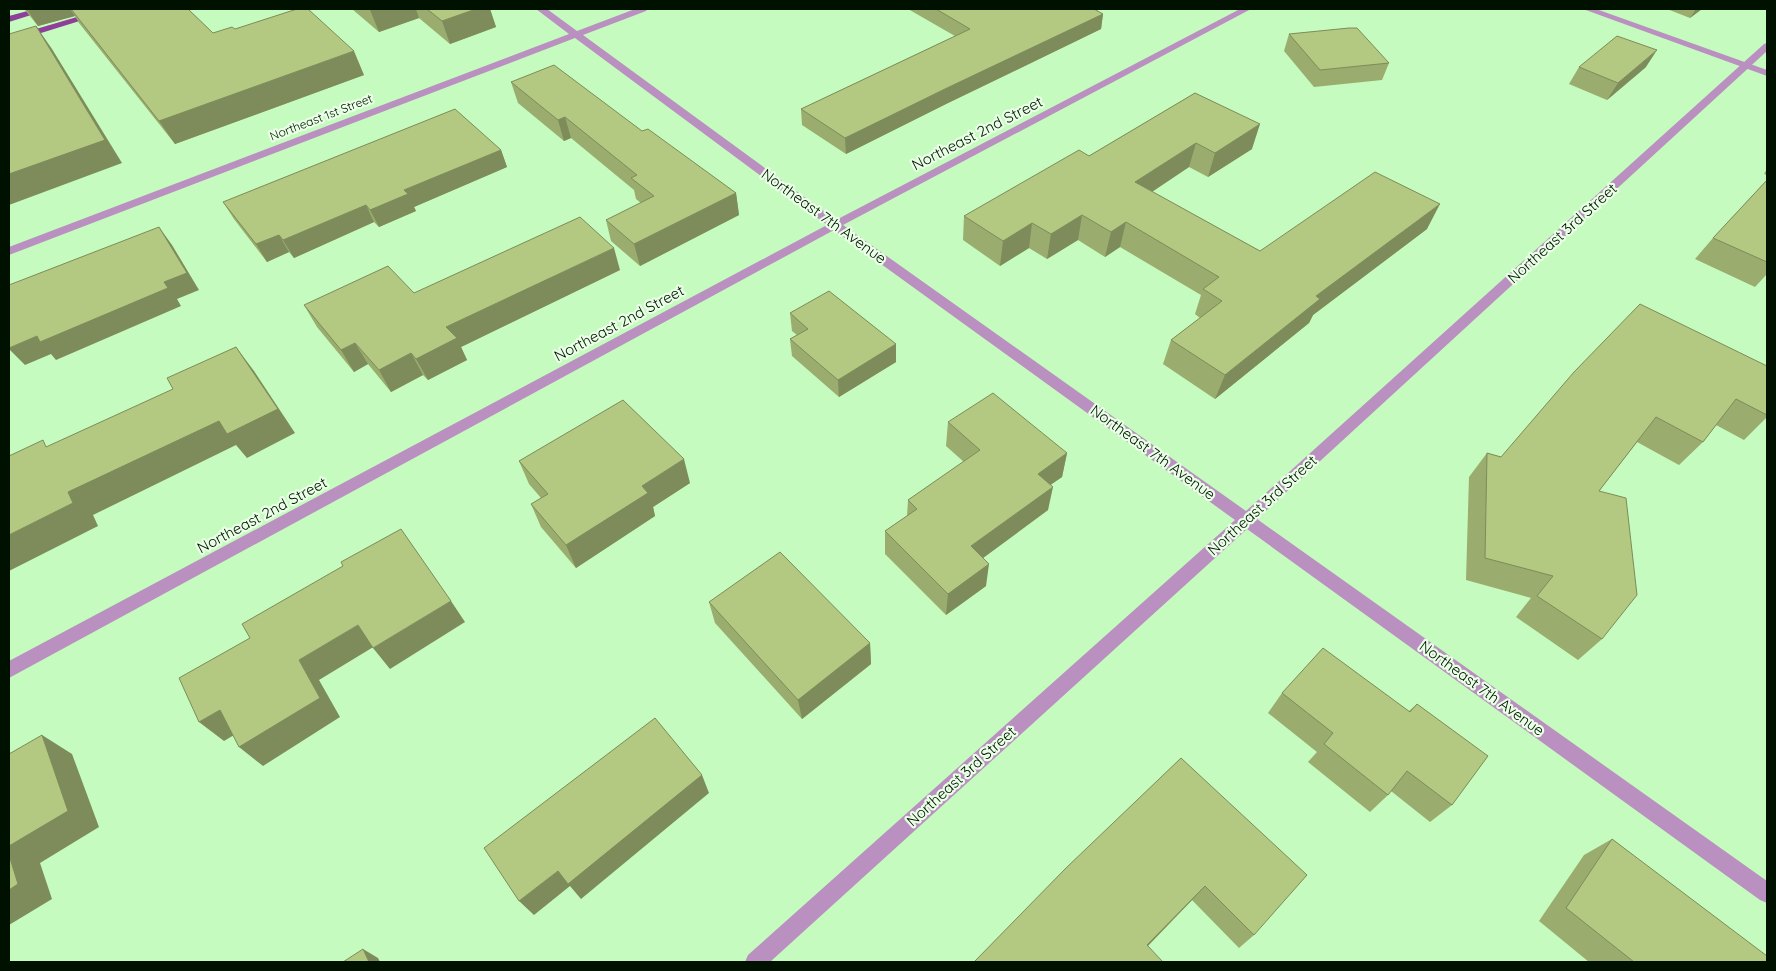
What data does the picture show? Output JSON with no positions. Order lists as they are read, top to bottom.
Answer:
{
  "streets": {
    "street": [
      "Northeast 1st Street",
      "Northeast 2nd Street",
      "Northeast 7th Avenue",
      "Northeast 3rd Street"
    ]
  },
  "crossings": [
    ["Northeast 1st Street", "Northeast 7th Avenue"],
    ["Northeast 2nd Street", "Northeast 7th Avenue"],
    ["Northeast 7th Avenue", "Northeast 3rd Street"]
  ]
}
